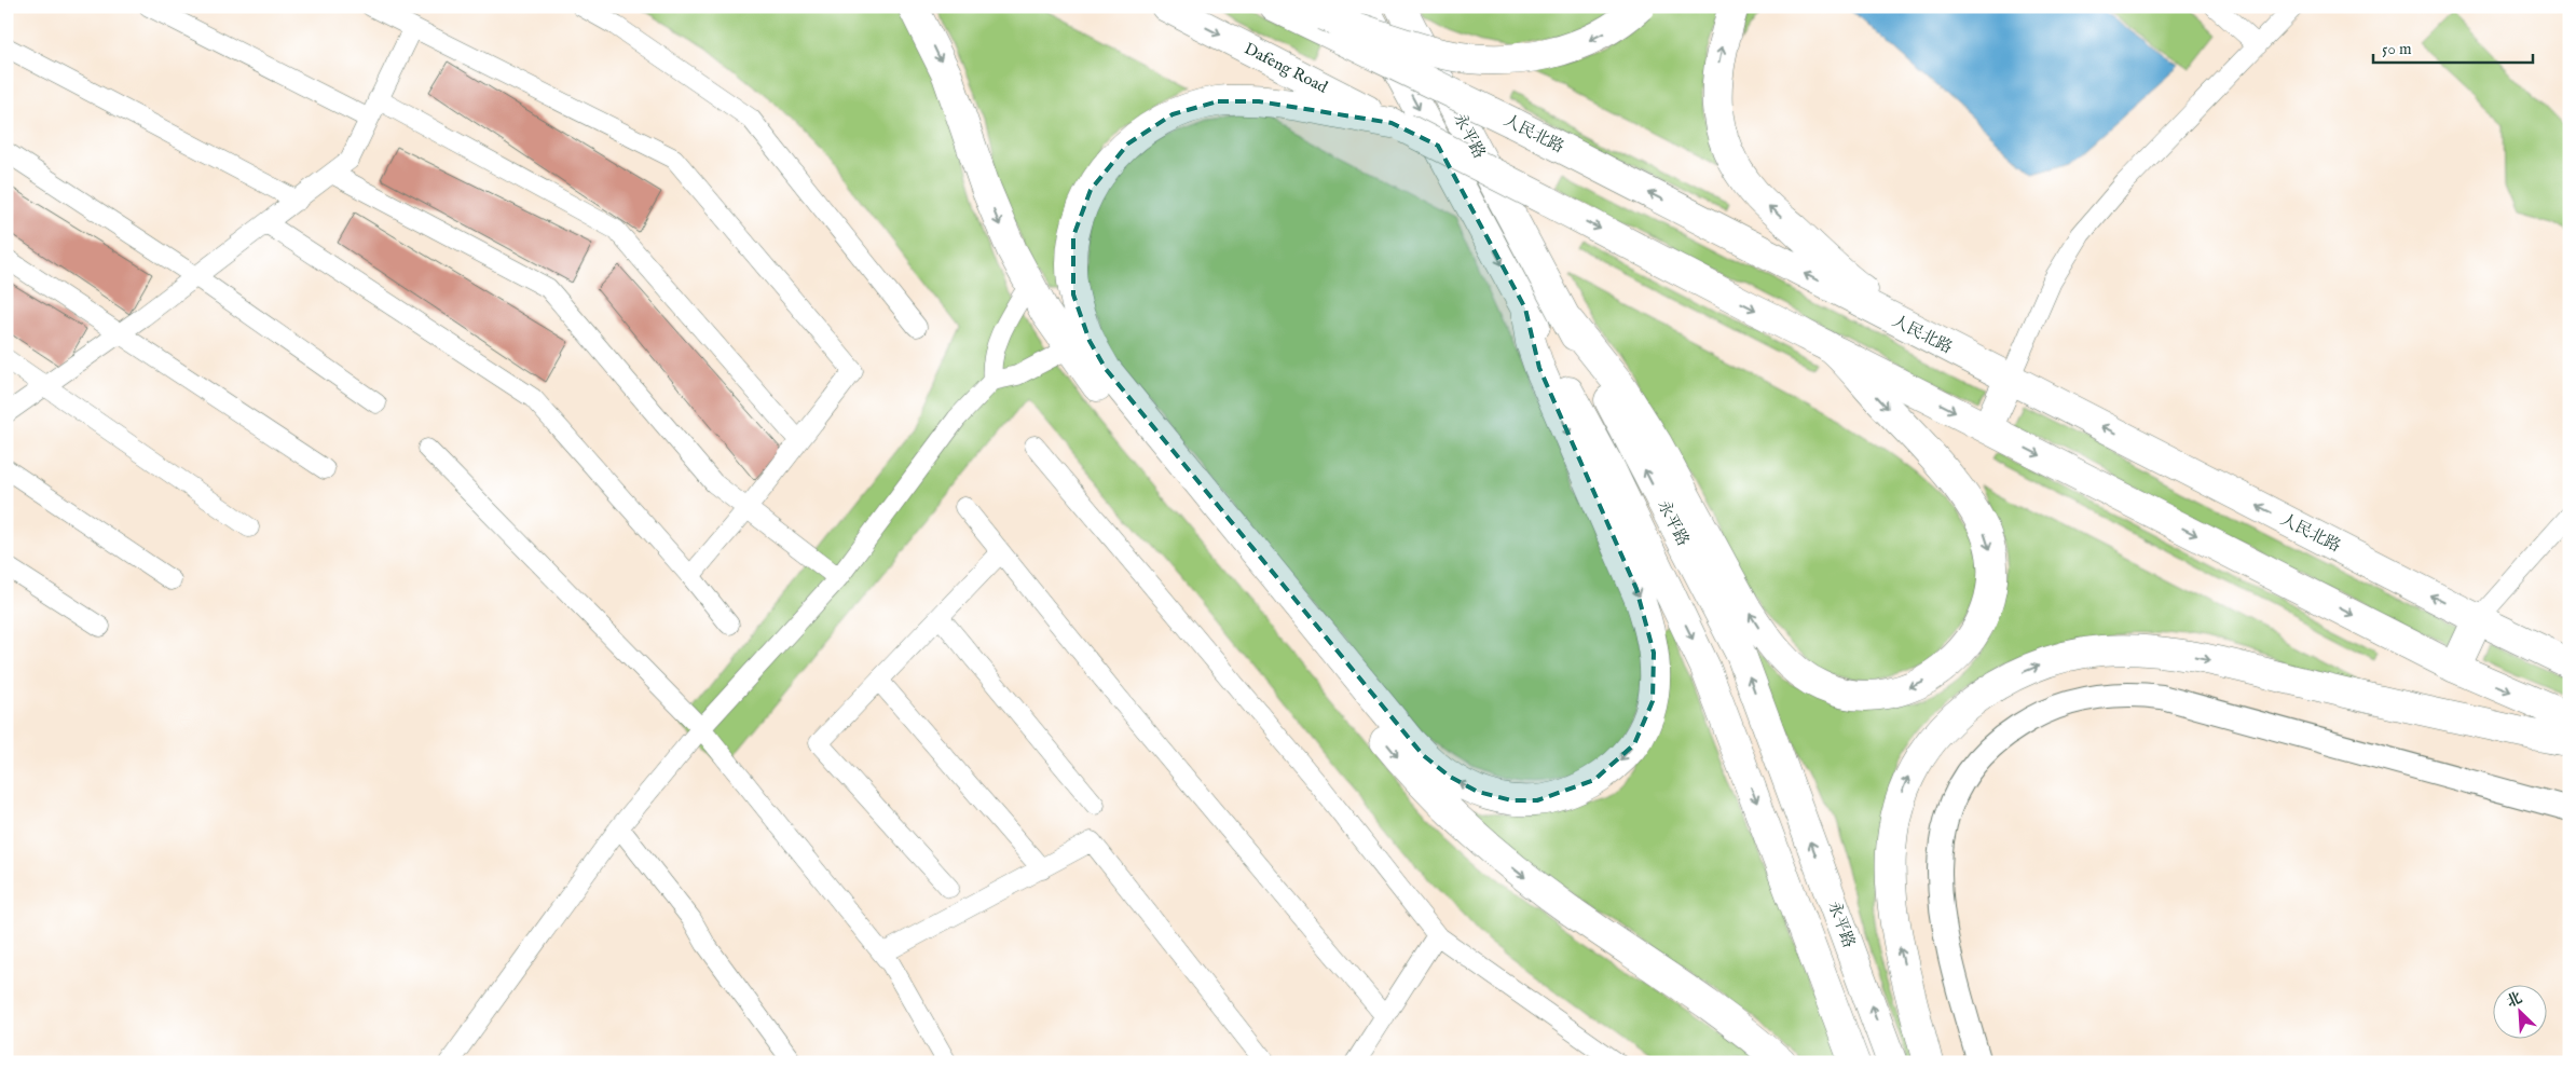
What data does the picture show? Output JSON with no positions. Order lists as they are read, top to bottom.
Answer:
{
  "streets": {
    "main road": ["Dafeng Road", "人民北路", "永平路"]
  },
  "one_way": ["Dafeng Road"],
  "scale_bar": "50 m",
  "north": "top left"
}
